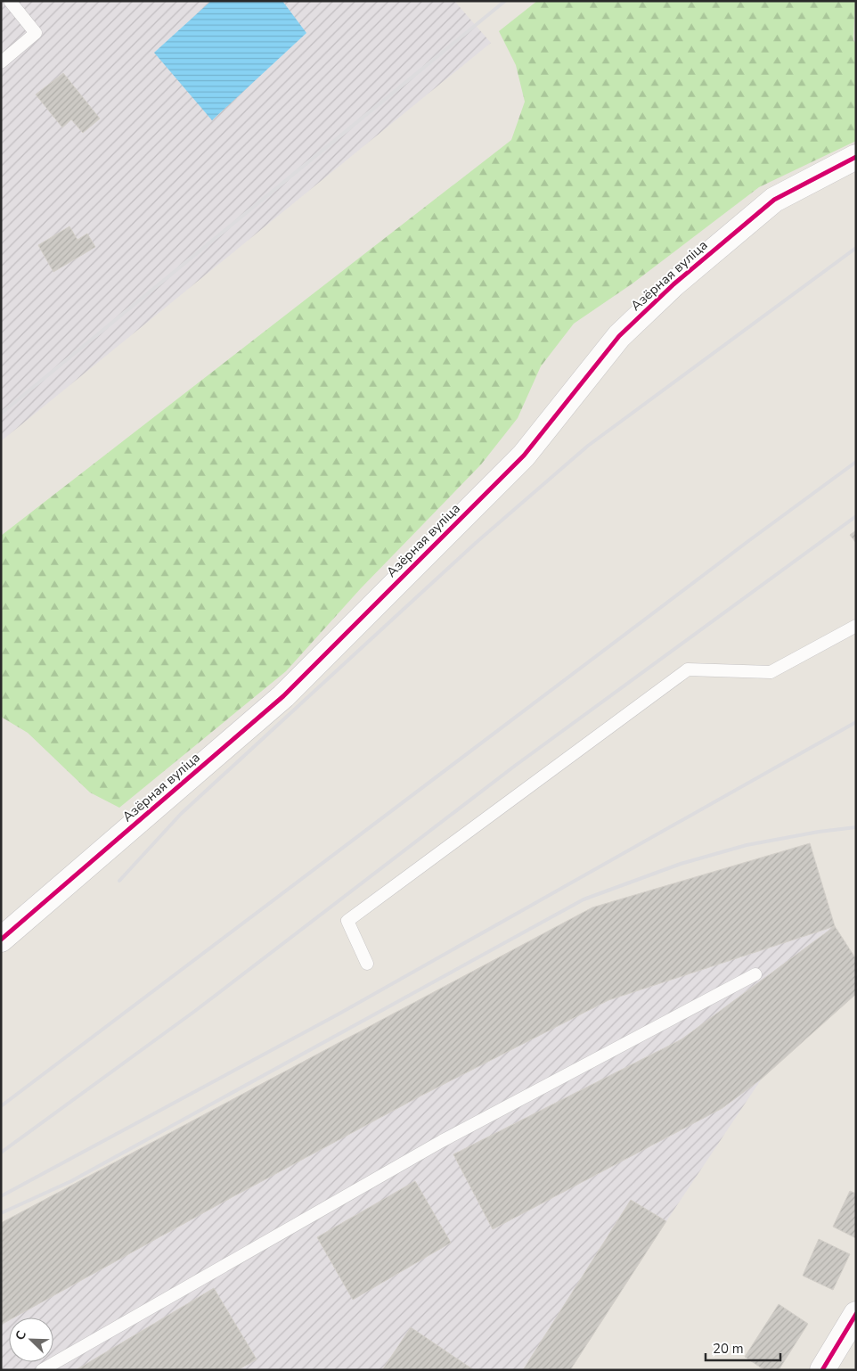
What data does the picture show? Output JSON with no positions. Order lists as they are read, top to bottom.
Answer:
{
  "streets": {
    "street": ["Азёрная вуліца"]
  },
  "scale_bar": "20 m",
  "north": "top left"
}
